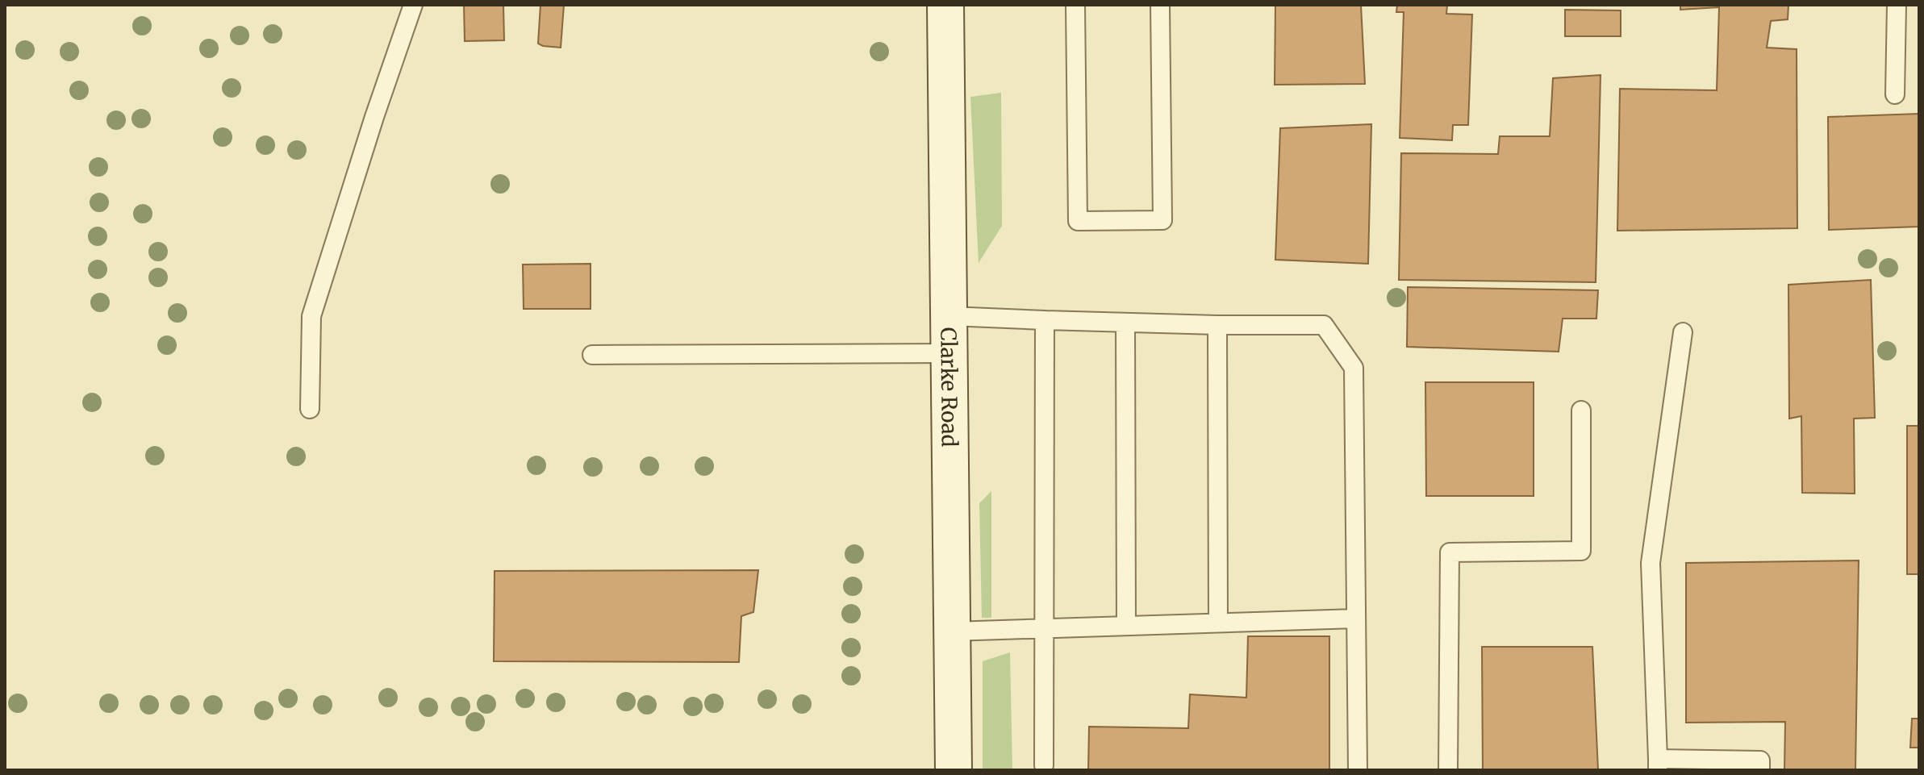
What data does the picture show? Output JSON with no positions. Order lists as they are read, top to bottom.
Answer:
{
  "streets": {
    "main road": ["Clarke Road"]
  }
}
